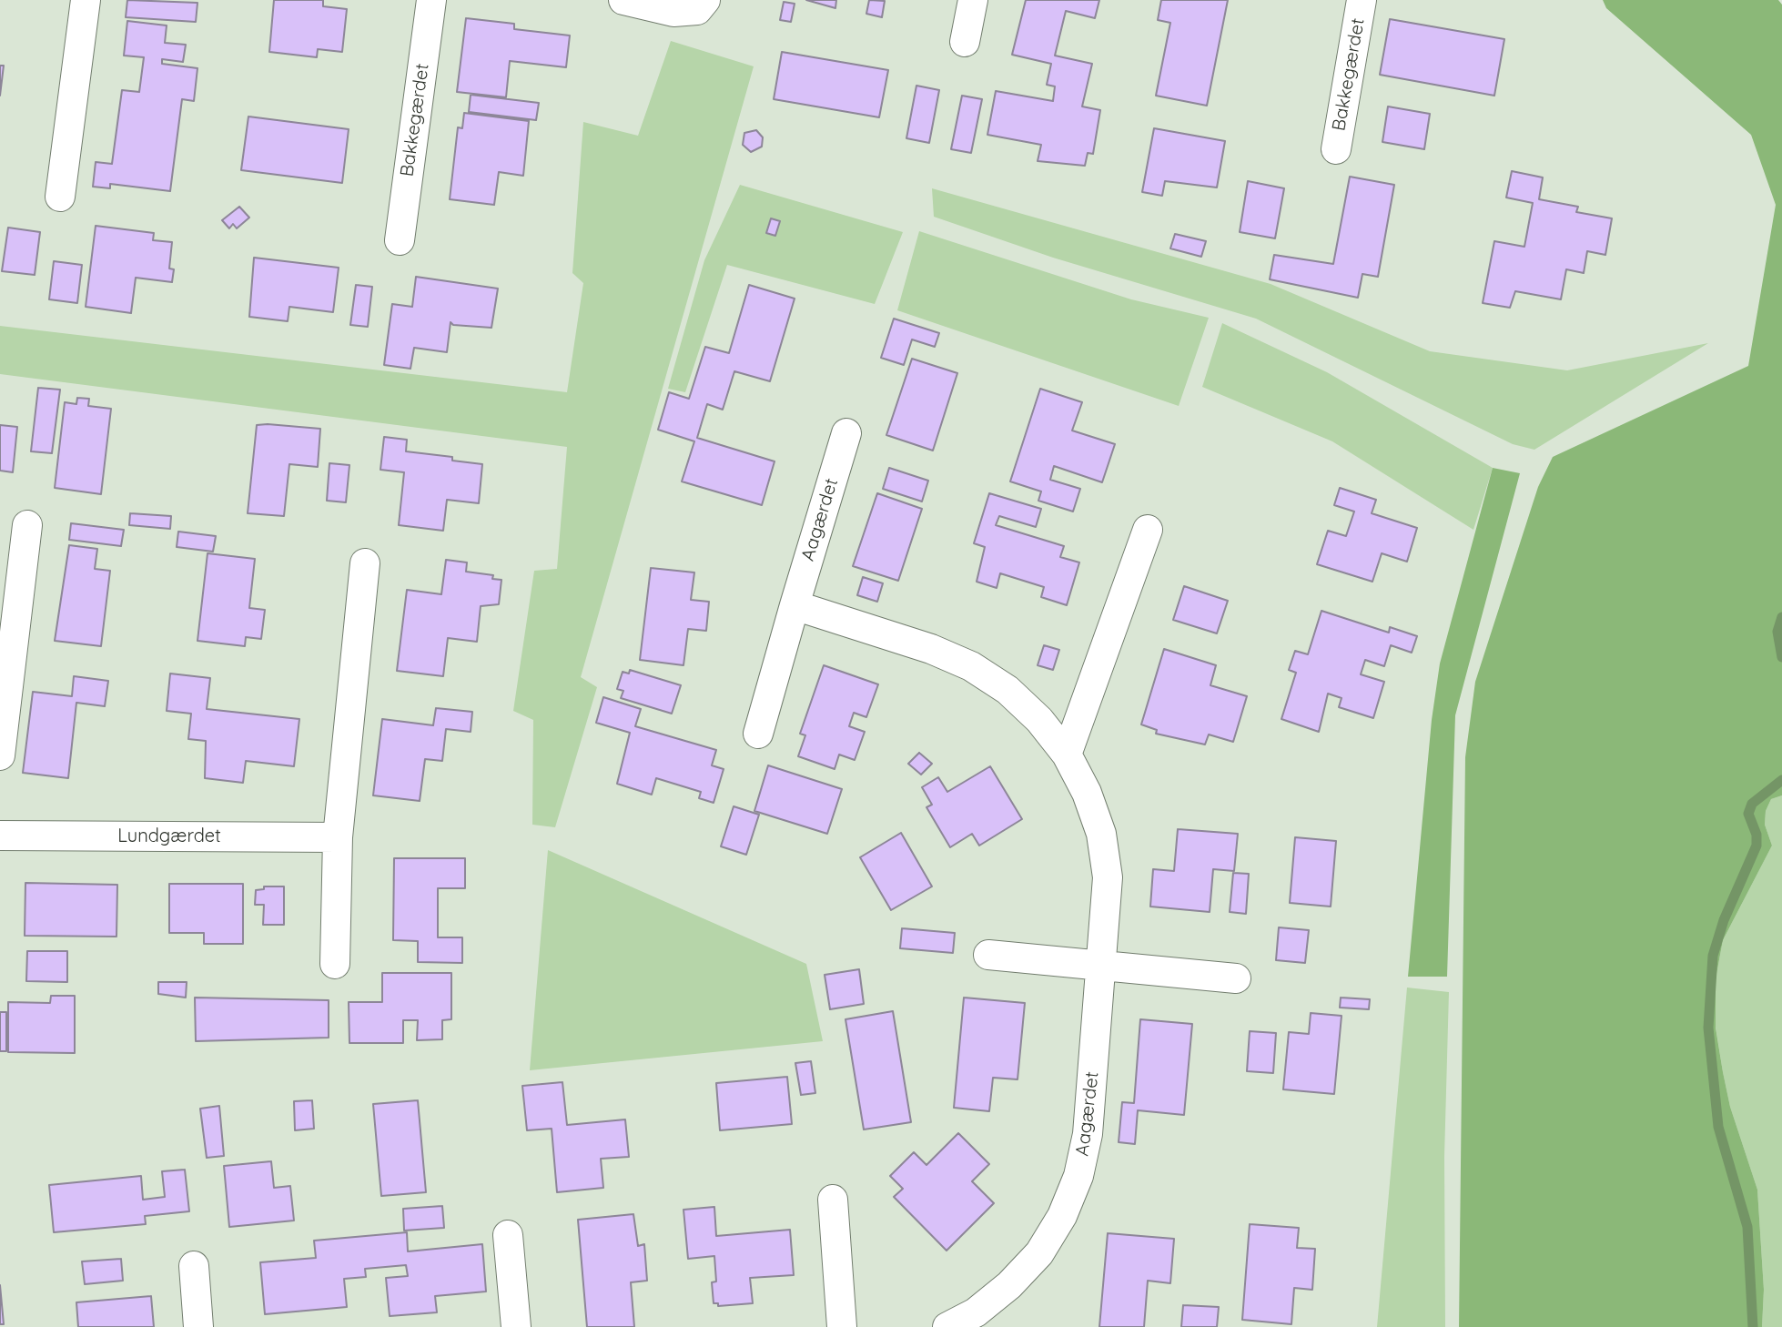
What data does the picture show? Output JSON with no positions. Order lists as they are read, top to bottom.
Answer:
{
  "streets": {
    "street": ["Bakkegærdet", "Aagærdet", "Lundgærdet"]
  }
}
